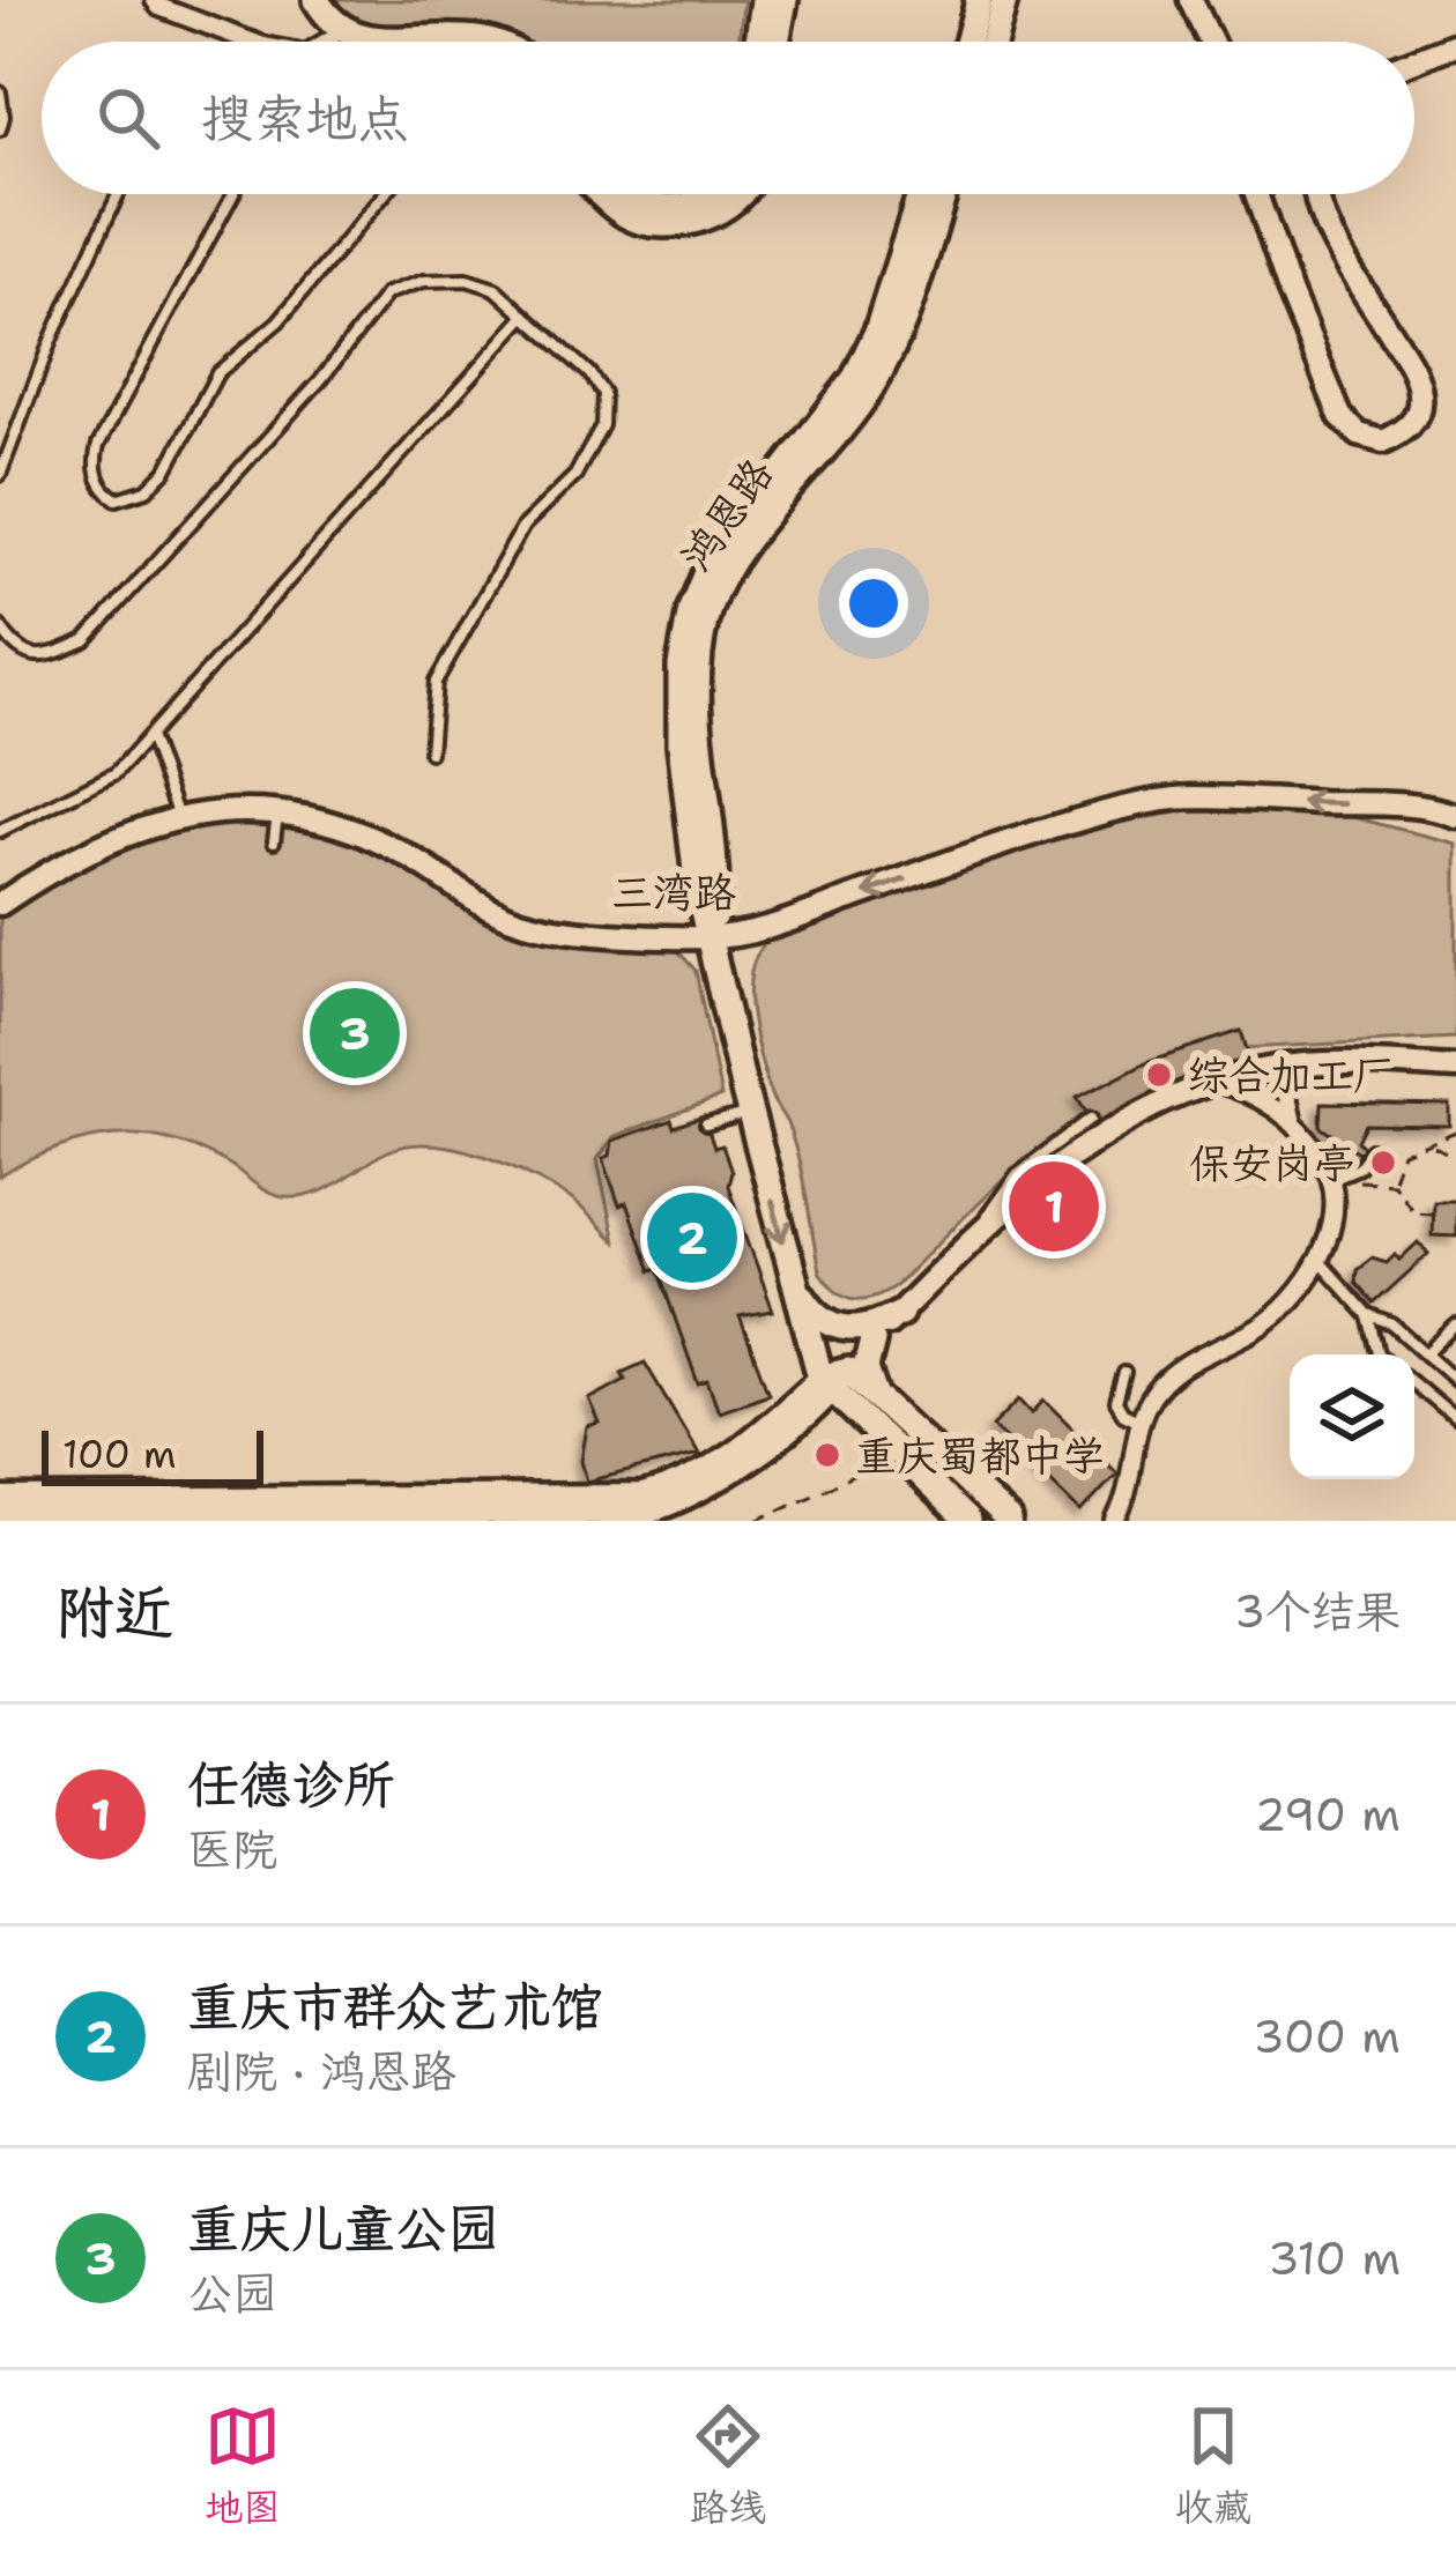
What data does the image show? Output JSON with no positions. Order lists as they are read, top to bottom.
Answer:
{
  "streets": {
    "main road": ["鸿恩路"],
    "street": ["三湾路"]
  },
  "crossings": [
    ["鸿恩路", "三湾路"]
  ],
  "one_way": ["三湾路"],
  "places": ["综合加工厂", "保安岗亭", "重庆蜀都中学"],
  "scale_bar": "100 m",
  "page": {
    "search": "搜索地点",
    "pins": ["3", "1", "2"],
    "scale": "100 m",
    "heading": ["附近", "3个结果"],
    "list": [
      {
        "mark": "1",
        "name": "任德诊所",
        "note": "医院",
        "value": "290 m"
      },
      {
        "mark": "2",
        "name": "重庆市群众艺术馆",
        "note": "剧院 · 鸿恩路",
        "value": "300 m"
      },
      {
        "mark": "3",
        "name": "重庆儿童公园",
        "note": "公园",
        "value": "310 m"
      }
    ],
    "nav": ["地图", "路线", "收藏"]
  }
}
